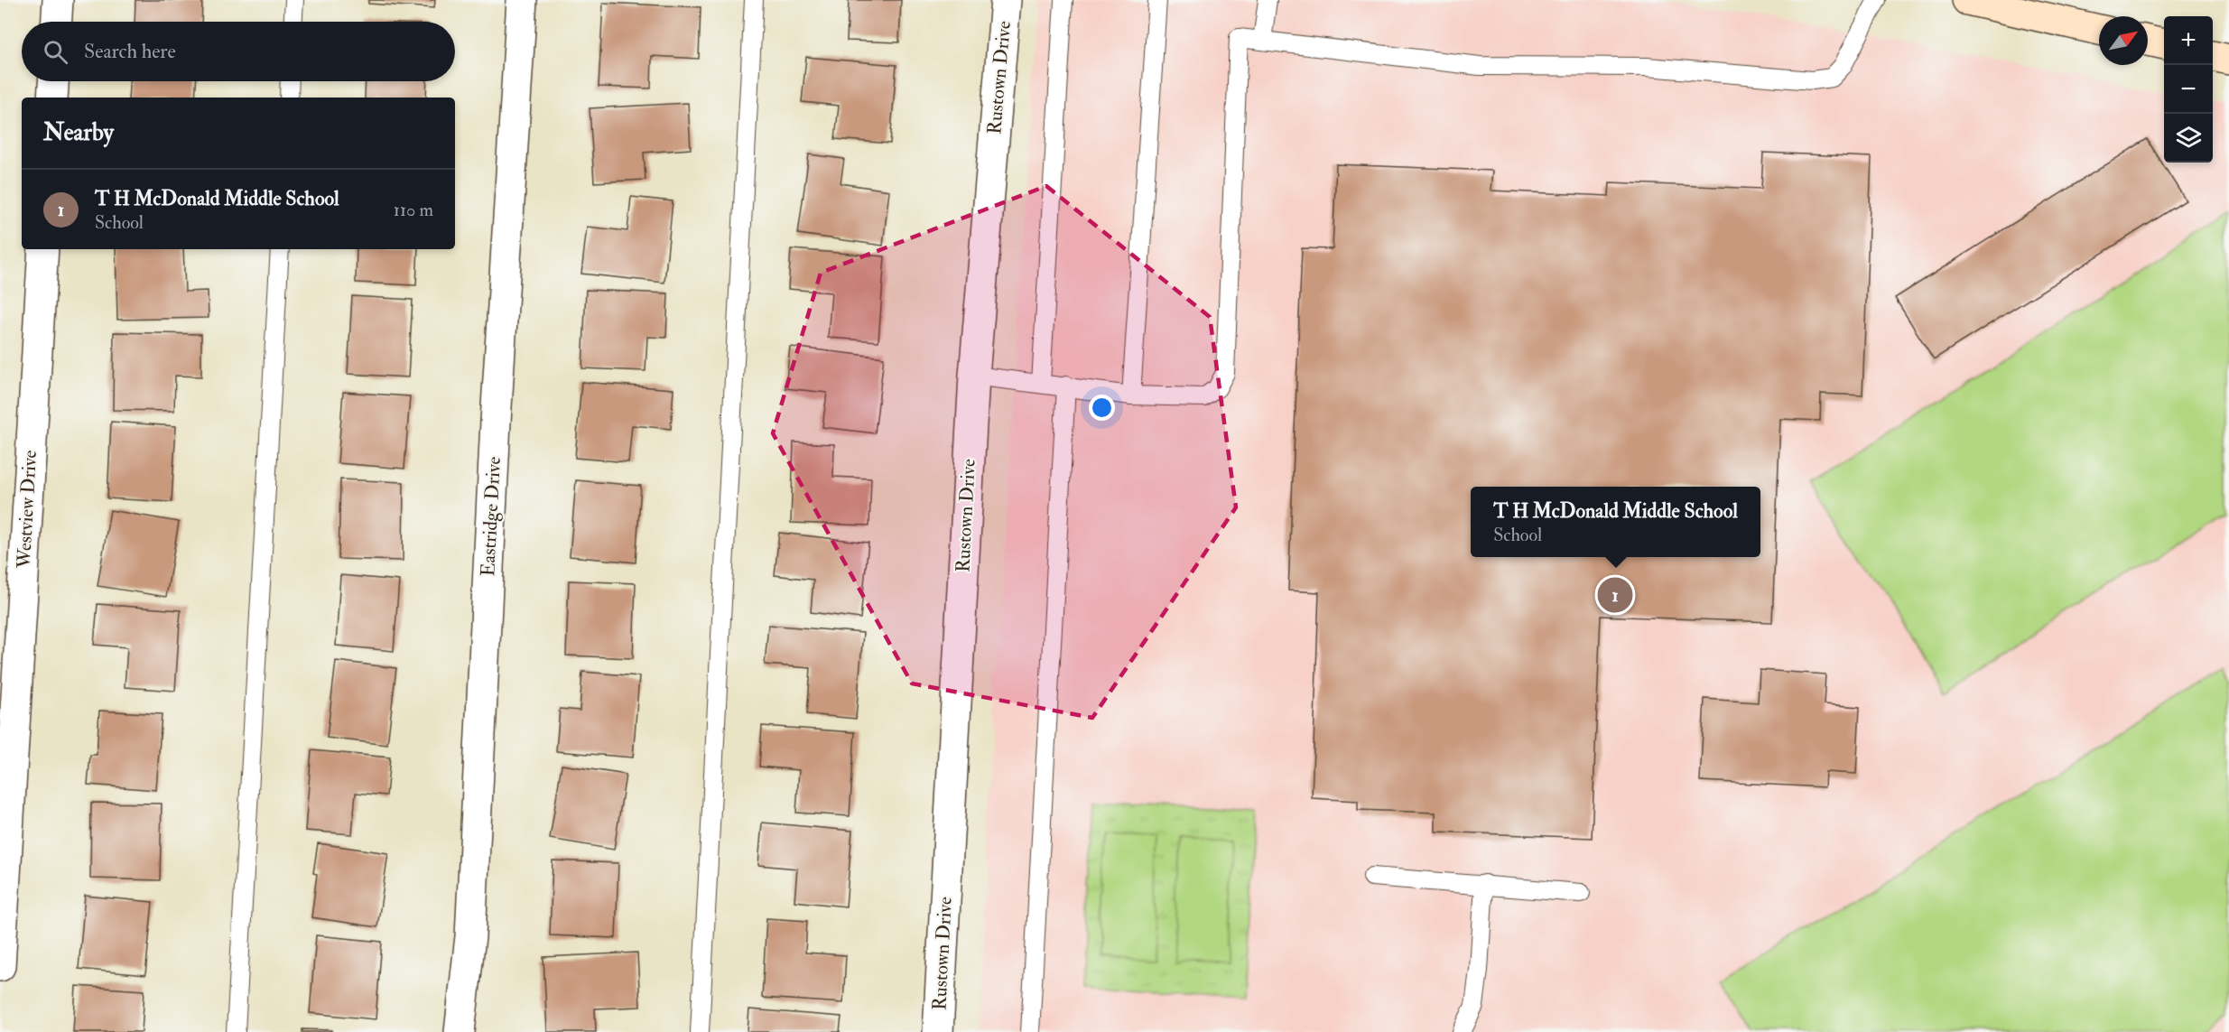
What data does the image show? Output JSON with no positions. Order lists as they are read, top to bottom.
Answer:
{
  "streets": {
    "street": ["Rustown Drive", "Westview Drive", "Eastridge Drive"]
  },
  "north": "top right",
  "page": {
    "map_buttons": ["+", "−"],
    "search": "Search here",
    "heading": "Nearby",
    "list": [
      {
        "mark": "1",
        "name": "T H McDonald Middle School",
        "note": "School",
        "value": "110 m"
      }
    ],
    "popup": ["T H McDonald Middle School", "School"],
    "pins": "1"
  }
}
